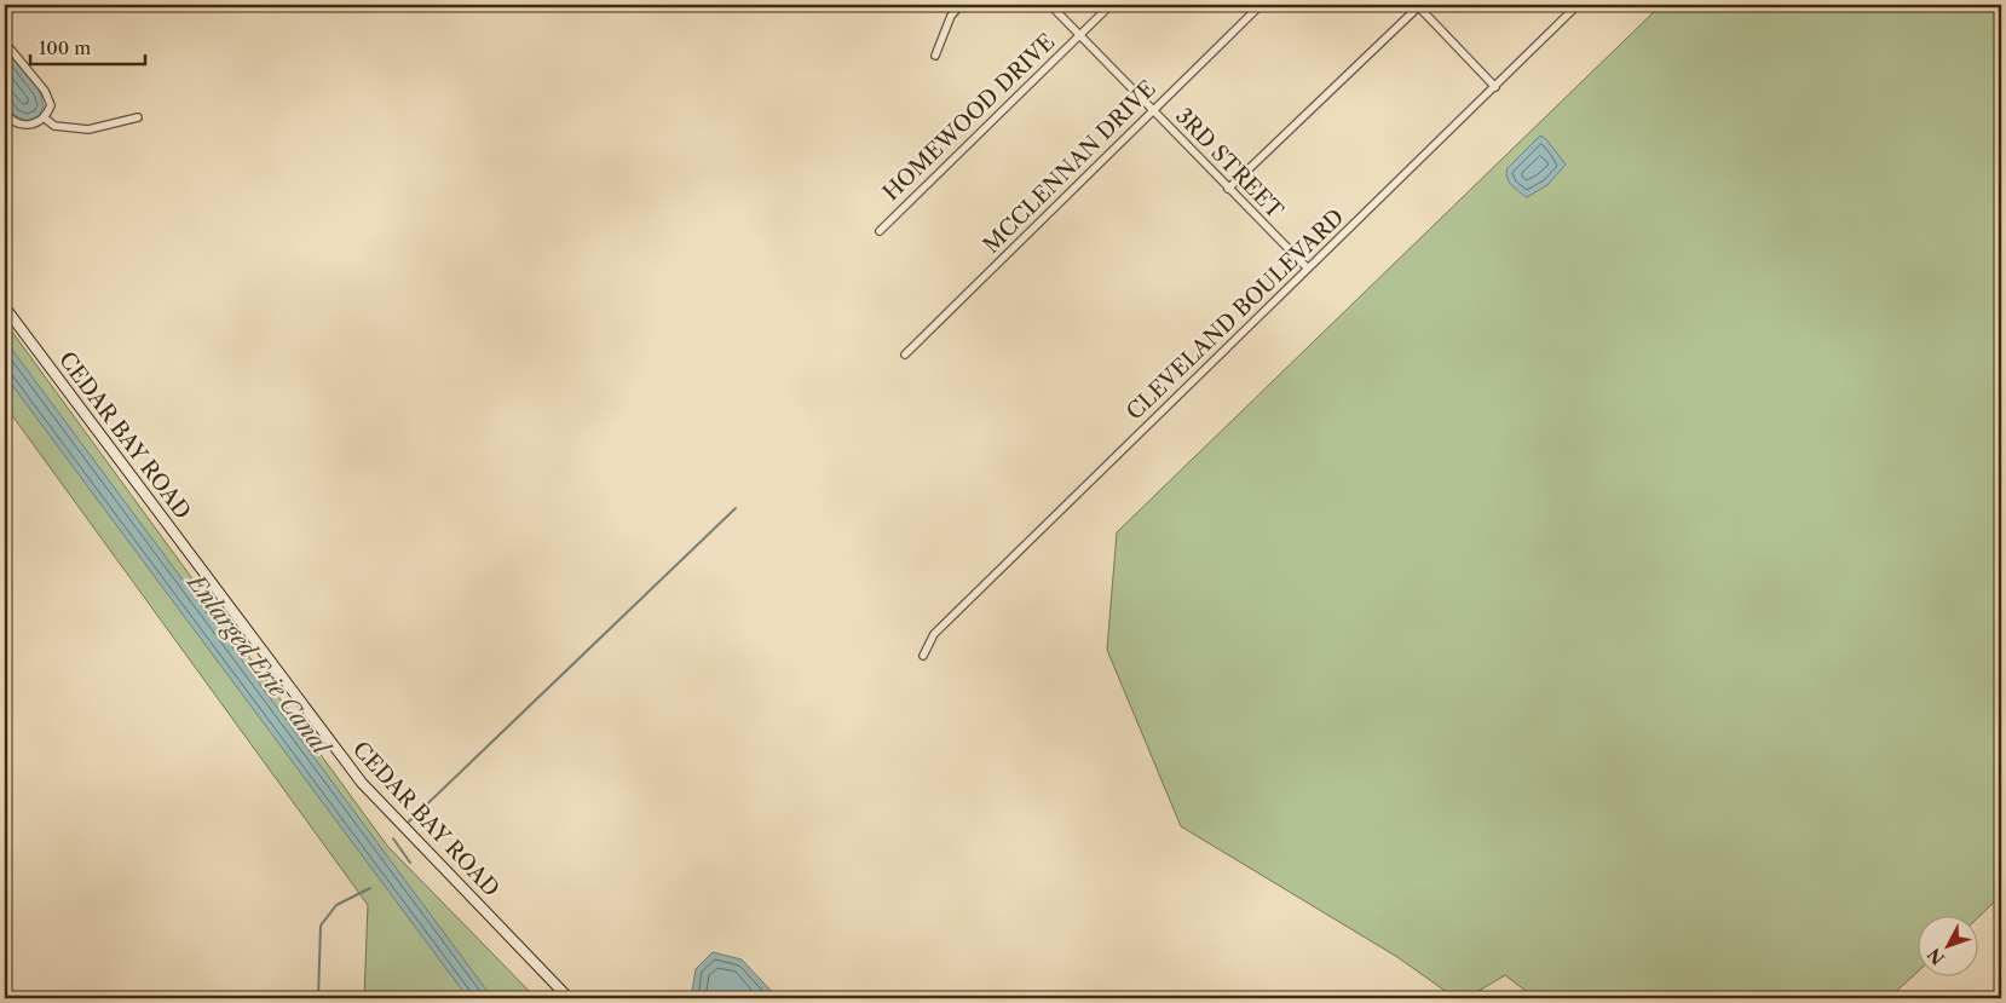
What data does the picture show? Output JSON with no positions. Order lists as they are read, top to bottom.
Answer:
{
  "streets": {
    "street": [
      "HOMEWOOD DRIVE",
      "3RD STREET",
      "MCCLENNAN DRIVE",
      "CLEVELAND BOULEVARD",
      "CEDAR BAY ROAD"
    ]
  },
  "crossings": [
    ["HOMEWOOD DRIVE", "3RD STREET"],
    ["3RD STREET", "MCCLENNAN DRIVE"],
    ["3RD STREET", "CLEVELAND BOULEVARD"]
  ],
  "water": ["Enlarged Erie Canal"],
  "scale_bar": "100 m",
  "north": "bottom left"
}
